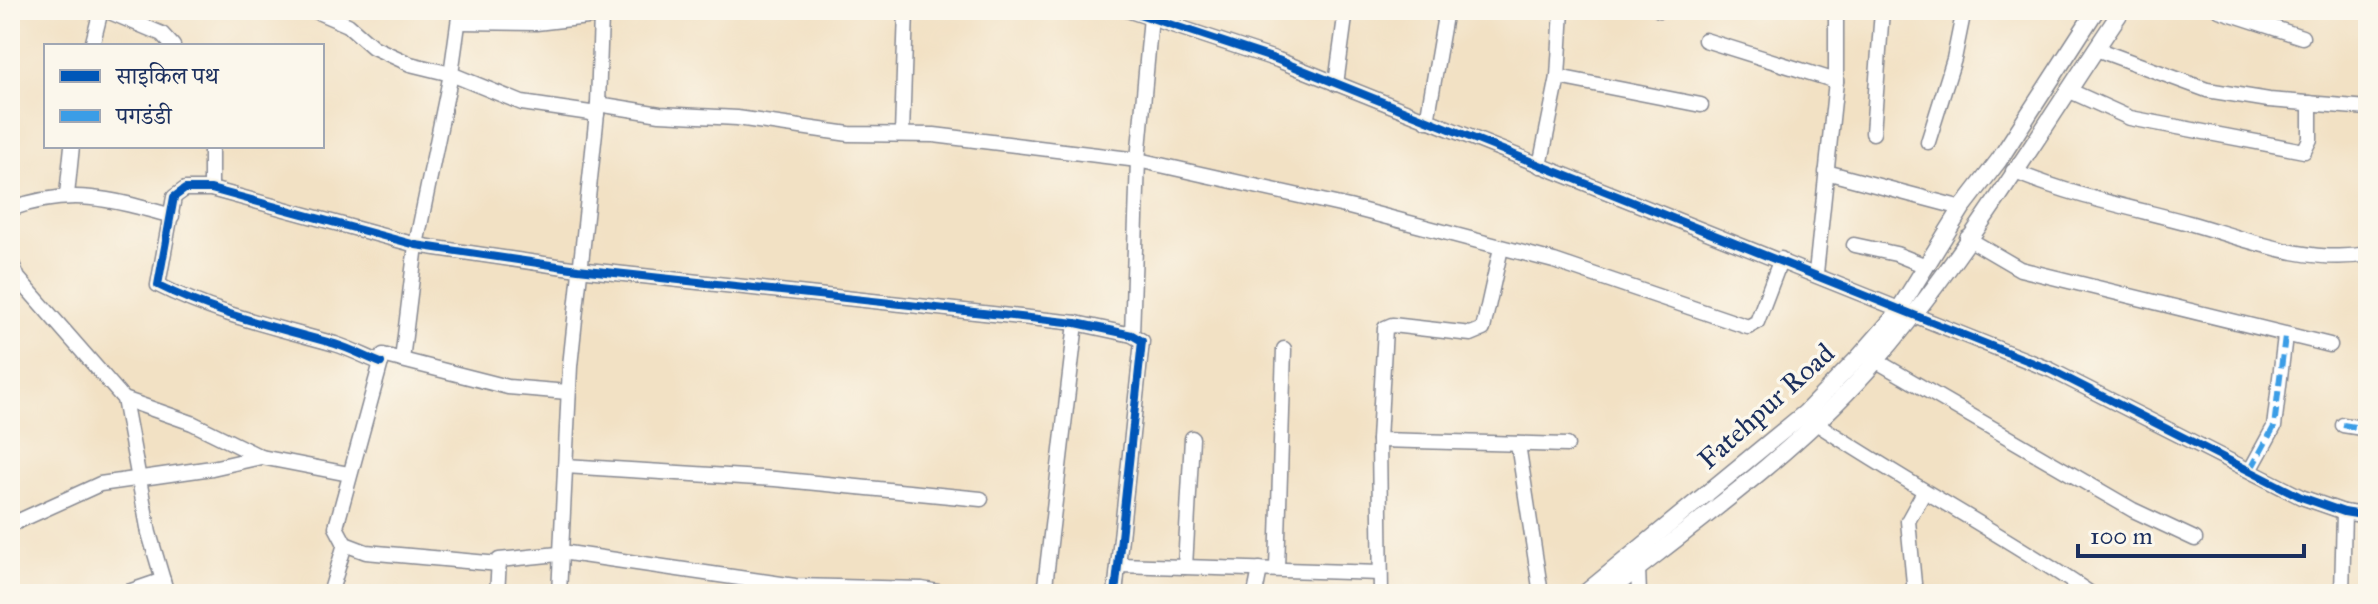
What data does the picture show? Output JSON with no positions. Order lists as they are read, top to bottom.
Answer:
{
  "streets": {
    "street": ["Fatehpur Road"]
  },
  "legend": ["साइकिल पथ", "पगडंडी"],
  "scale_bar": "100 m"
}
